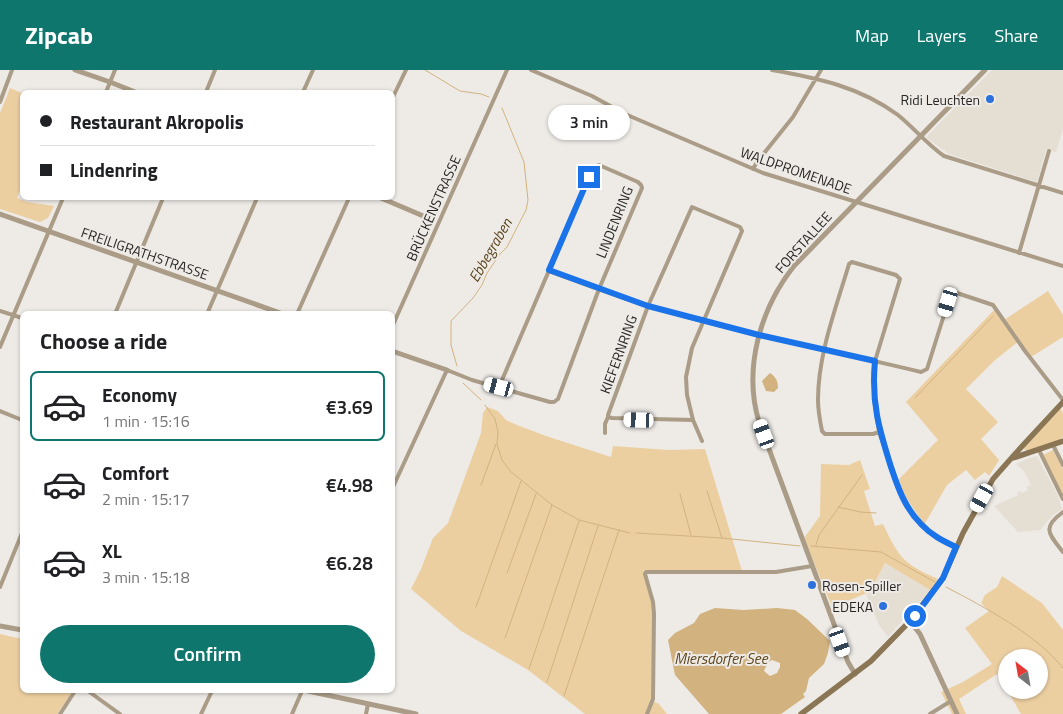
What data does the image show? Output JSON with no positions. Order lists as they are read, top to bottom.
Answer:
{
  "streets": {
    "street": [
      "WALDPROMENADE",
      "BRÜCKENSTRASSE",
      "LINDENRING",
      "FORSTALLEE",
      "FREILIGRATHSTRASSE",
      "KIEFERNRING"
    ]
  },
  "crossings": [
    ["WALDPROMENADE", "FORSTALLEE"]
  ],
  "water": ["Ebbegraben", "Miersdorfer See"],
  "places": ["Ridi Leuchten", "Rosen-Spiller", "EDEKA"],
  "north": "top left",
  "page": {
    "header": "Zipcab",
    "nav": ["Map", "Layers", "Share"],
    "banner": ["Restaurant Akropolis", "Lindenring"],
    "bubble": "3 min",
    "heading": "Choose a ride",
    "list": [
      {
        "name": "Economy",
        "note": "1 min · 15:16",
        "value": "€3.69"
      },
      {
        "name": "Comfort",
        "note": "2 min · 15:17",
        "value": "€4.98"
      },
      {
        "name": "XL",
        "note": "3 min · 15:18",
        "value": "€6.28"
      }
    ],
    "buttons": "Confirm"
  }
}
